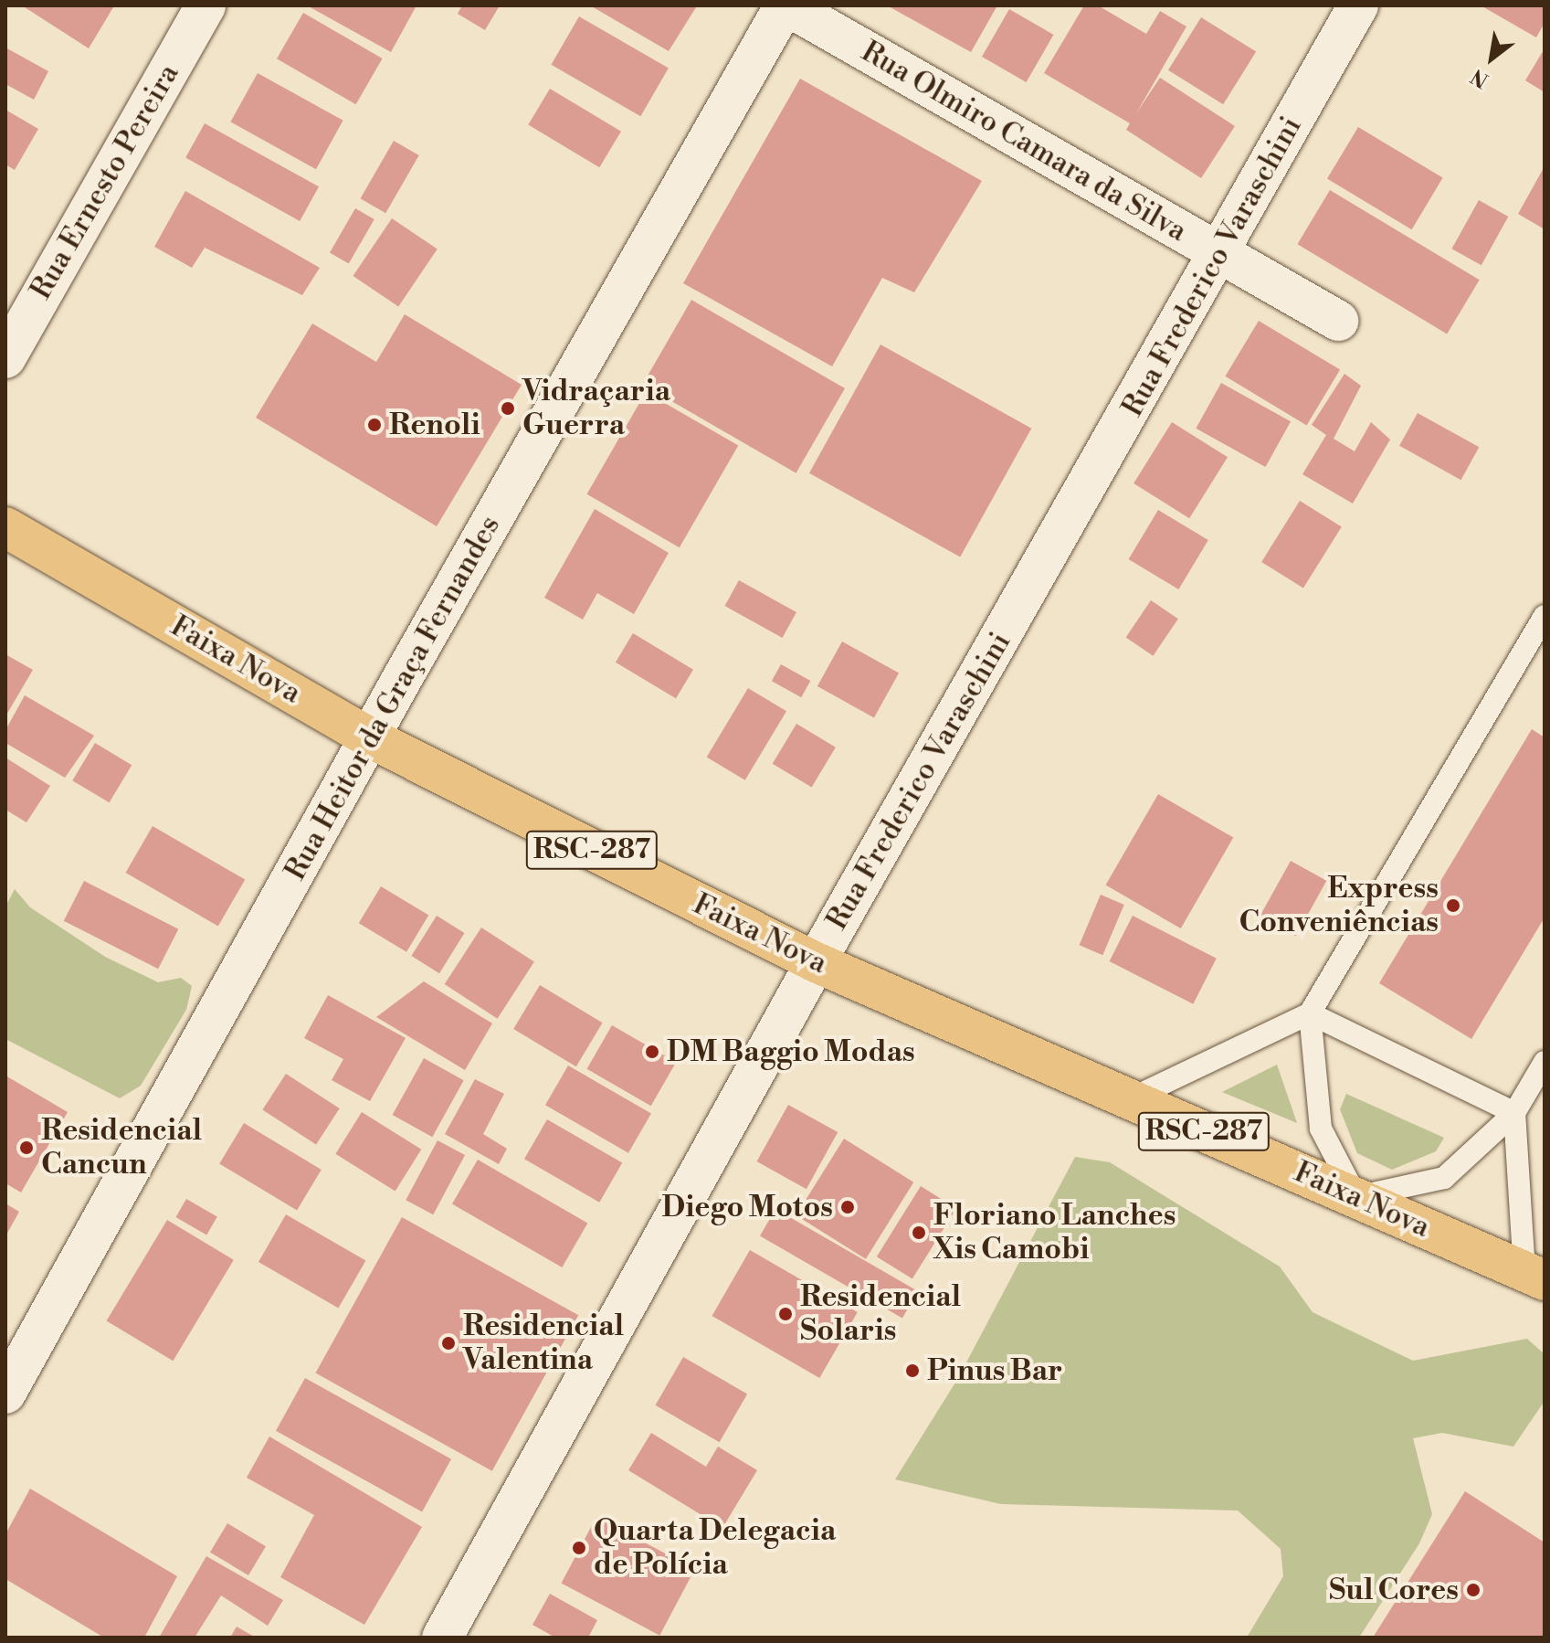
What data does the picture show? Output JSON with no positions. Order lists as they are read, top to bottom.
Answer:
{
  "streets": {
    "highway": ["Faixa Nova", "RSC-287"],
    "street": [
      "Rua Olmiro Camara da Silva",
      "Rua Ernesto Pereira",
      "Rua Frederico Varaschini",
      "Rua Heitor da Graça Fernandes"
    ]
  },
  "crossings": [
    ["Rua Olmiro Camara da Silva", "Rua Frederico Varaschini"],
    ["Rua Olmiro Camara da Silva", "Rua Heitor da Graça Fernandes"],
    ["Rua Frederico Varaschini", "Faixa Nova"],
    ["Faixa Nova", "Rua Heitor da Graça Fernandes"]
  ],
  "places": [
    "Vidraçaria Guerra",
    "Renoli",
    "Express Conveniências",
    "DM Baggio Modas",
    "Residencial Cancun",
    "Diego Motos",
    "Floriano Lanches Xis Camobi",
    "Residencial Solaris",
    "Residencial Valentina",
    "Pinus Bar",
    "Quarta Delegacia de Polícia",
    "Sul Cores"
  ],
  "north": "bottom left"
}
